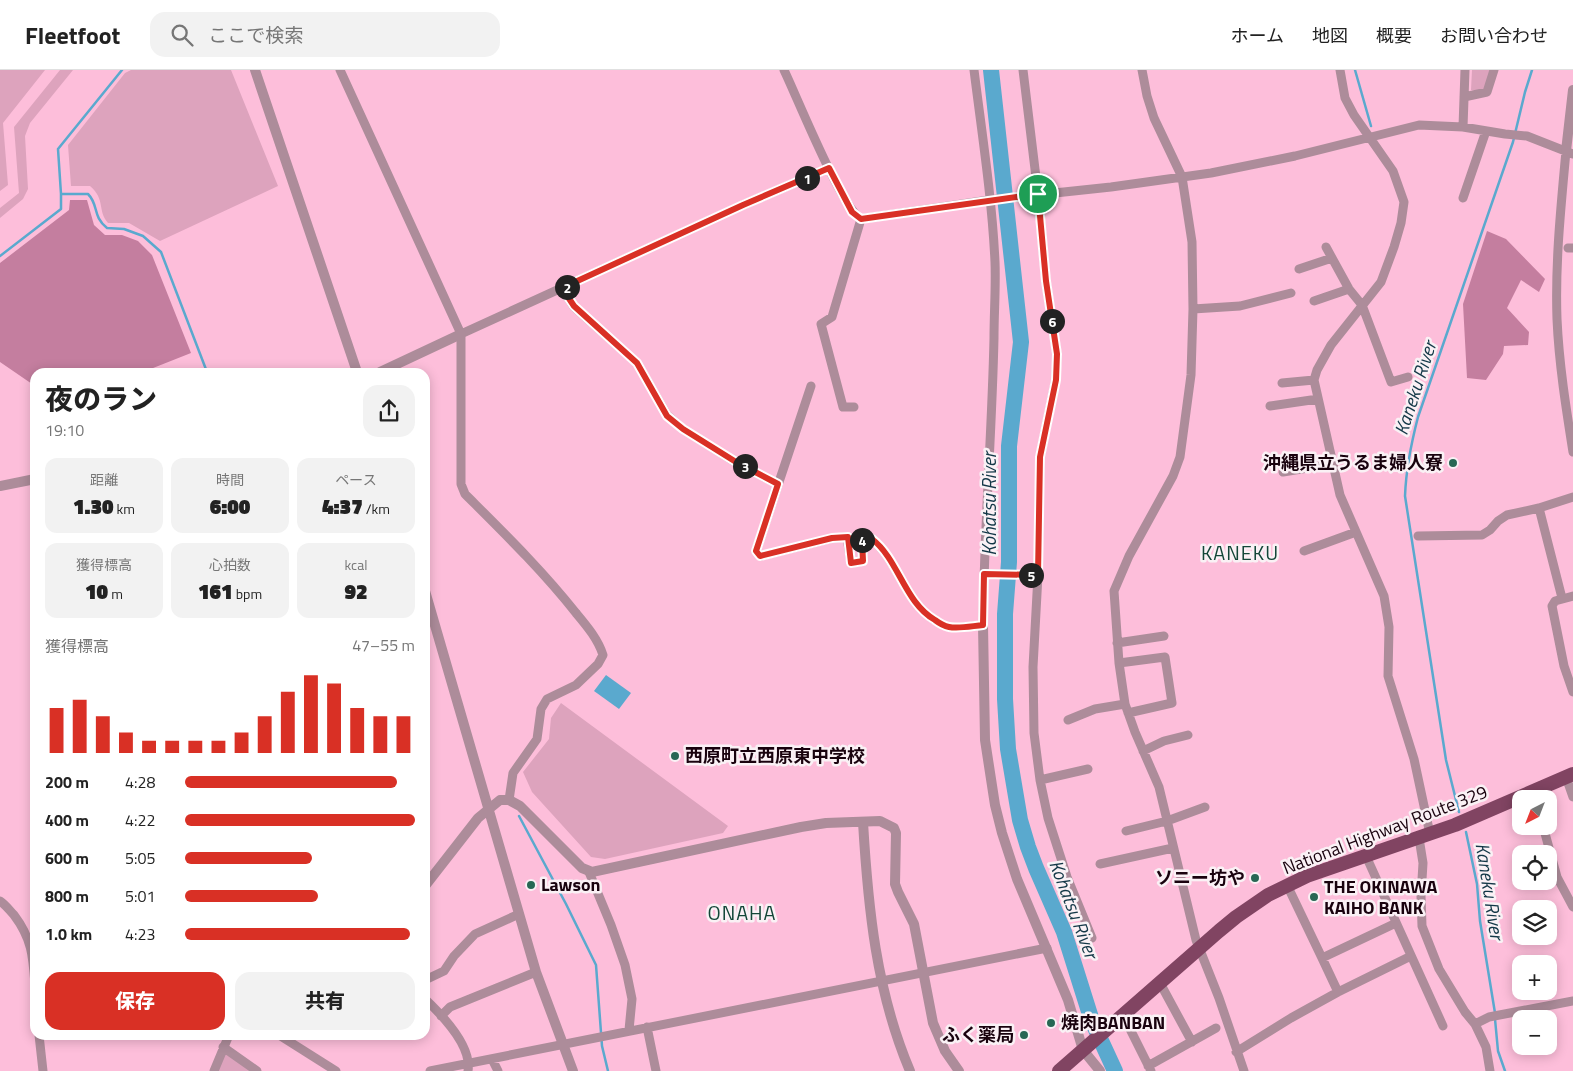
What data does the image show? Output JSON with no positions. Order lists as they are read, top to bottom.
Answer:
{
  "streets": {
    "highway": ["National Highway Route 329"]
  },
  "districts": ["KANEKU", "ONAHA"],
  "water": ["Kaneku River", "Kohatsu River"],
  "places": [
    "沖縄県立うるま婦人寮",
    "西原町立西原東中学校",
    "ソニー坊や",
    "Lawson",
    "THE OKINAWA KAIHO BANK",
    "焼肉BANBAN",
    "ふく薬局"
  ],
  "north": "bottom left",
  "page": {
    "header": "Fleetfoot",
    "search": "ここで検索",
    "nav": [
      "ホーム",
      "地図",
      "概要",
      "お問い合わせ"
    ],
    "pins": [
      "1",
      "2",
      "6",
      "3",
      "4",
      "5"
    ],
    "heading": ["夜のラン", "19:10"],
    "stats": [
      ["距離", "1.30 km"],
      ["時間", "6:00"],
      ["ペース", "4:37 /km"],
      ["獲得標高", "10 m"],
      ["心拍数", "161 bpm"],
      ["kcal", "92"]
    ],
    "chart": ["獲得標高", "47–55 m"],
    "list": [
      {
        "name": "200 m",
        "note": "4:28"
      },
      {
        "name": "400 m",
        "note": "4:22"
      },
      {
        "name": "600 m",
        "note": "5:05"
      },
      {
        "name": "800 m",
        "note": "5:01"
      },
      {
        "name": "1.0 km",
        "note": "4:23"
      }
    ],
    "map_buttons": ["+", "−"],
    "buttons": ["保存", "共有"]
  }
}
